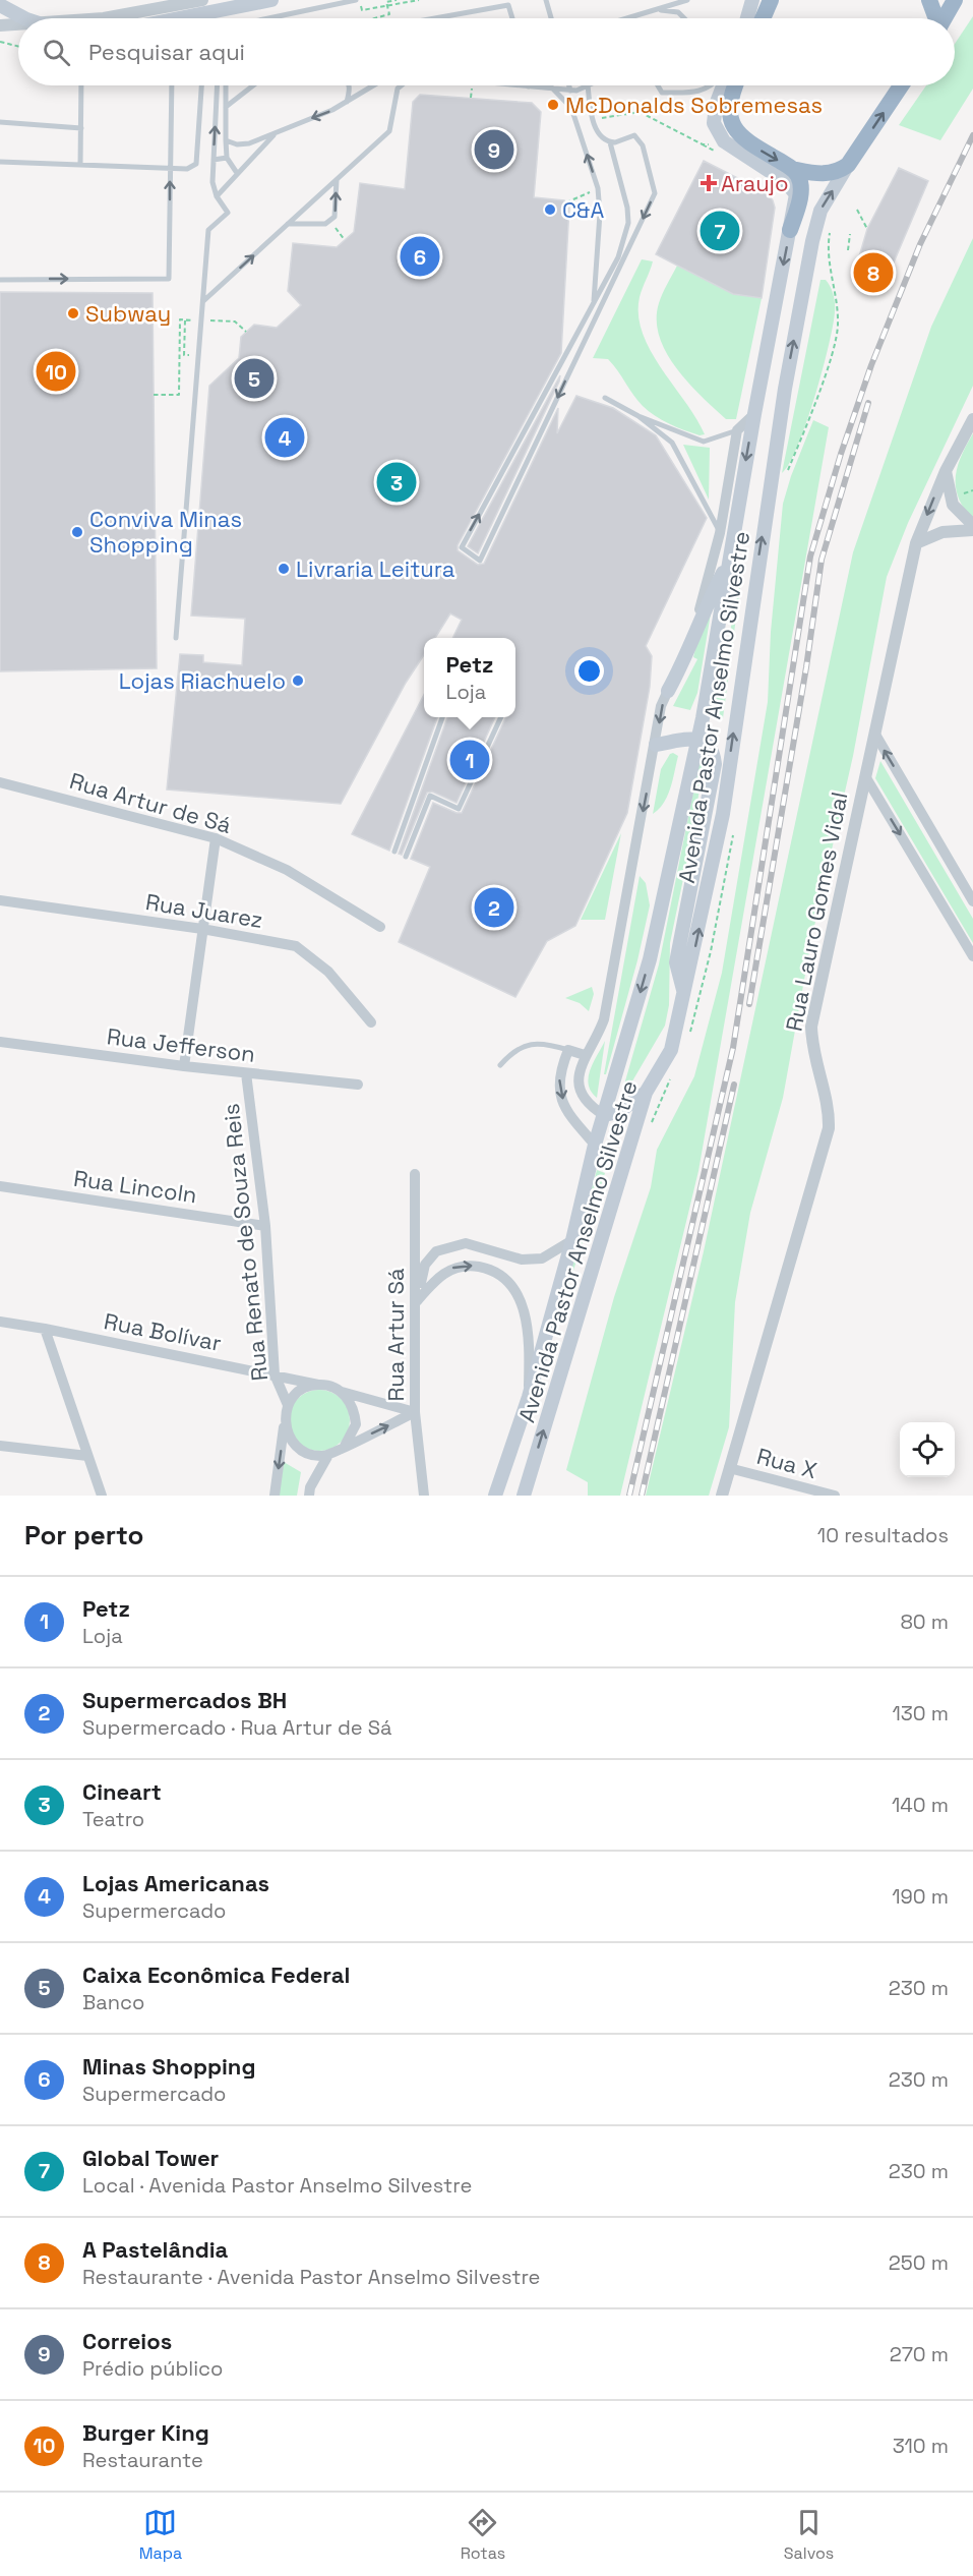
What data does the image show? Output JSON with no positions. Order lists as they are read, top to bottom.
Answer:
{
  "streets": {
    "main road": ["Avenida Pastor Anselmo Silvestre"],
    "street": [
      "Rua Artur de Sá",
      "Rua Juarez",
      "Rua Lauro Gomes Vidal",
      "Rua Jefferson",
      "Rua Lincoln",
      "Rua Renato de Souza Reis",
      "Rua Bolívar",
      "Rua Artur Sá",
      "Rua X"
    ]
  },
  "crossings": [
    ["Rua Lauro Gomes Vidal", "Rua X"],
    ["Rua Jefferson", "Rua Renato de Souza Reis"],
    ["Rua Lincoln", "Rua Renato de Souza Reis"],
    ["Rua Renato de Souza Reis", "Rua Bolívar"]
  ],
  "places": {
    "other": [
      "McDonalds Sobremesas",
      "C&A",
      "Subway",
      "Conviva Minas Shopping",
      "Livraria Leitura",
      "Lojas Riachuelo"
    ],
    "health": ["Araujo"]
  },
  "page": {
    "search": "Pesquisar aqui",
    "pins": [
      "9",
      "7",
      "6",
      "8",
      "10",
      "5",
      "4",
      "3",
      "1",
      "2"
    ],
    "popup": ["Petz", "Loja"],
    "heading": ["Por perto", "10 resultados"],
    "list": [
      {
        "mark": "1",
        "name": "Petz",
        "note": "Loja",
        "value": "80 m"
      },
      {
        "mark": "2",
        "name": "Supermercados BH",
        "note": "Supermercado · Rua Artur de Sá",
        "value": "130 m"
      },
      {
        "mark": "3",
        "name": "Cineart",
        "note": "Teatro",
        "value": "140 m"
      },
      {
        "mark": "4",
        "name": "Lojas Americanas",
        "note": "Supermercado",
        "value": "190 m"
      },
      {
        "mark": "5",
        "name": "Caixa Econômica Federal",
        "note": "Banco",
        "value": "230 m"
      },
      {
        "mark": "6",
        "name": "Minas Shopping",
        "note": "Supermercado",
        "value": "230 m"
      },
      {
        "mark": "7",
        "name": "Global Tower",
        "note": "Local · Avenida Pastor Anselmo Silvestre",
        "value": "230 m"
      },
      {
        "mark": "8",
        "name": "A Pastelândia",
        "note": "Restaurante · Avenida Pastor Anselmo Silvestre",
        "value": "250 m"
      },
      {
        "mark": "9",
        "name": "Correios",
        "note": "Prédio público",
        "value": "270 m"
      },
      {
        "mark": "10",
        "name": "Burger King",
        "note": "Restaurante",
        "value": "310 m"
      }
    ],
    "nav": ["Mapa", "Rotas", "Salvos"]
  }
}
